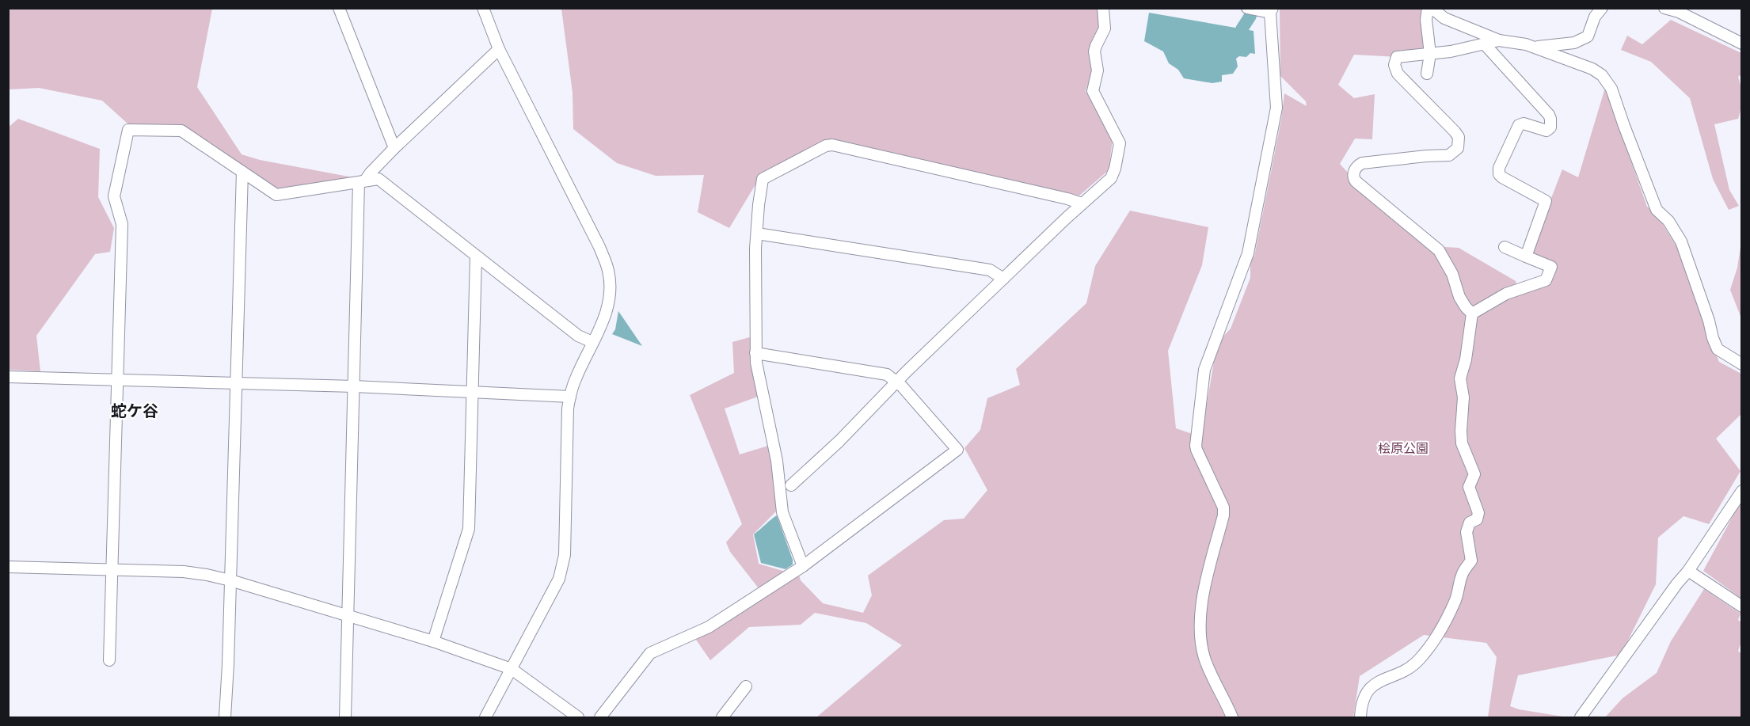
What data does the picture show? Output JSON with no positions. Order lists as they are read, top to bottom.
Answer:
{
  "districts": ["蛇ケ谷"],
  "parks": ["桧原公園"]
}
